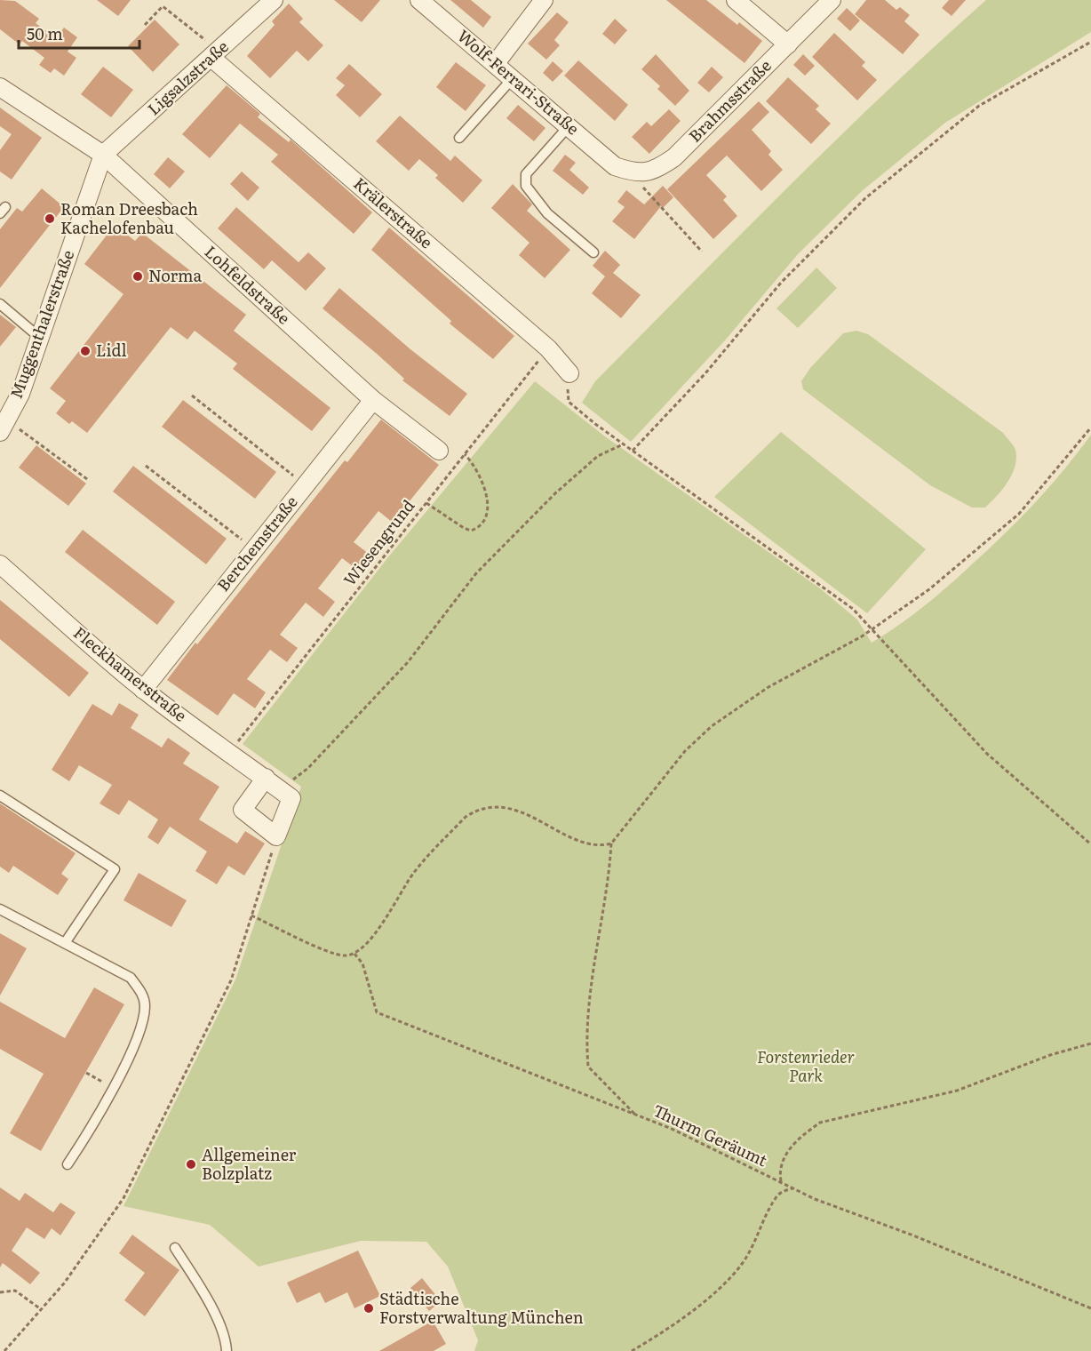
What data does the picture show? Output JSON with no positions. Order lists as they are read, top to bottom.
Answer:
{
  "streets": {
    "street": [
      "Ligsalzstraße",
      "Wolf-Ferrari-Straße",
      "Brahmsstraße",
      "Krälerstraße",
      "Lohfeldstraße",
      "Muggenthalerstraße",
      "Berchemstraße",
      "Fleckhamerstraße"
    ],
    "path": ["Wiesengrund", "Thurm Geräumt"]
  },
  "crossings": [
    ["Ligsalzstraße", "Krälerstraße"],
    ["Ligsalzstraße", "Lohfeldstraße"],
    ["Ligsalzstraße", "Muggenthalerstraße"],
    ["Wolf-Ferrari-Straße", "Brahmsstraße"],
    ["Krälerstraße", "Wiesengrund"],
    ["Lohfeldstraße", "Muggenthalerstraße"],
    ["Lohfeldstraße", "Berchemstraße"],
    ["Wiesengrund", "Fleckhamerstraße"],
    ["Berchemstraße", "Fleckhamerstraße"]
  ],
  "parks": ["Forstenrieder Park"],
  "places": [
    "Roman Dreesbach Kachelofenbau",
    "Norma",
    "Lidl",
    "Allgemeiner Bolzplatz",
    "Städtische Forstverwaltung München"
  ],
  "scale_bar": "50 m"
}
